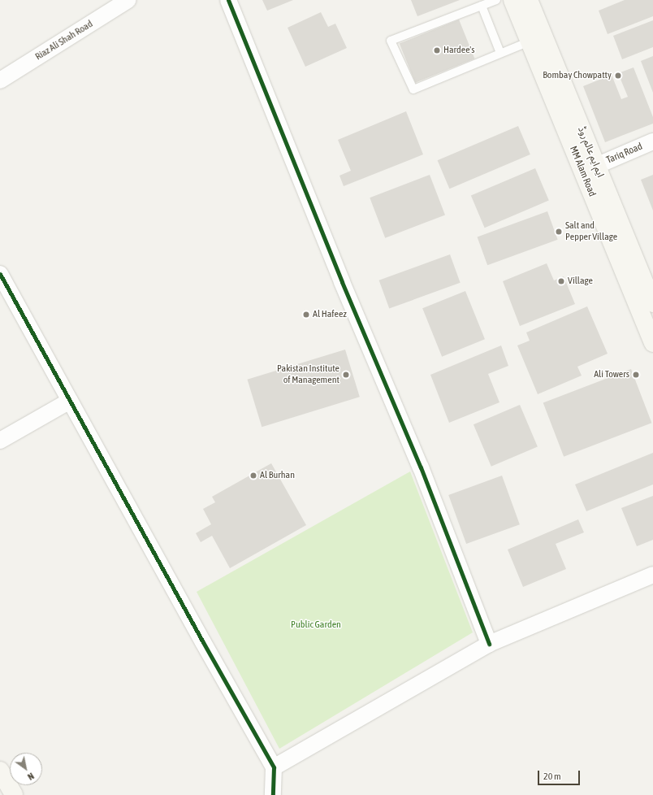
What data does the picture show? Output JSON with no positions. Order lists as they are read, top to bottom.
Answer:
{
  "streets": {
    "street": [
      "Riaz Ali Shah Road",
      "ایم ایم عالم روڈ",
      "Tariq Road",
      "MM Alam Road"
    ]
  },
  "crossings": [
    ["ایم ایم عالم روڈ", "Tariq Road"]
  ],
  "parks": ["Public Garden"],
  "places": [
    "Hardee's",
    "Bombay Chowpatty",
    "Salt and Pepper Village",
    "Village",
    "Al Hafeez",
    "Pakistan Institute of Management",
    "Ali Towers",
    "Al Burhan"
  ],
  "scale_bar": "20 m",
  "north": "bottom right"
}
